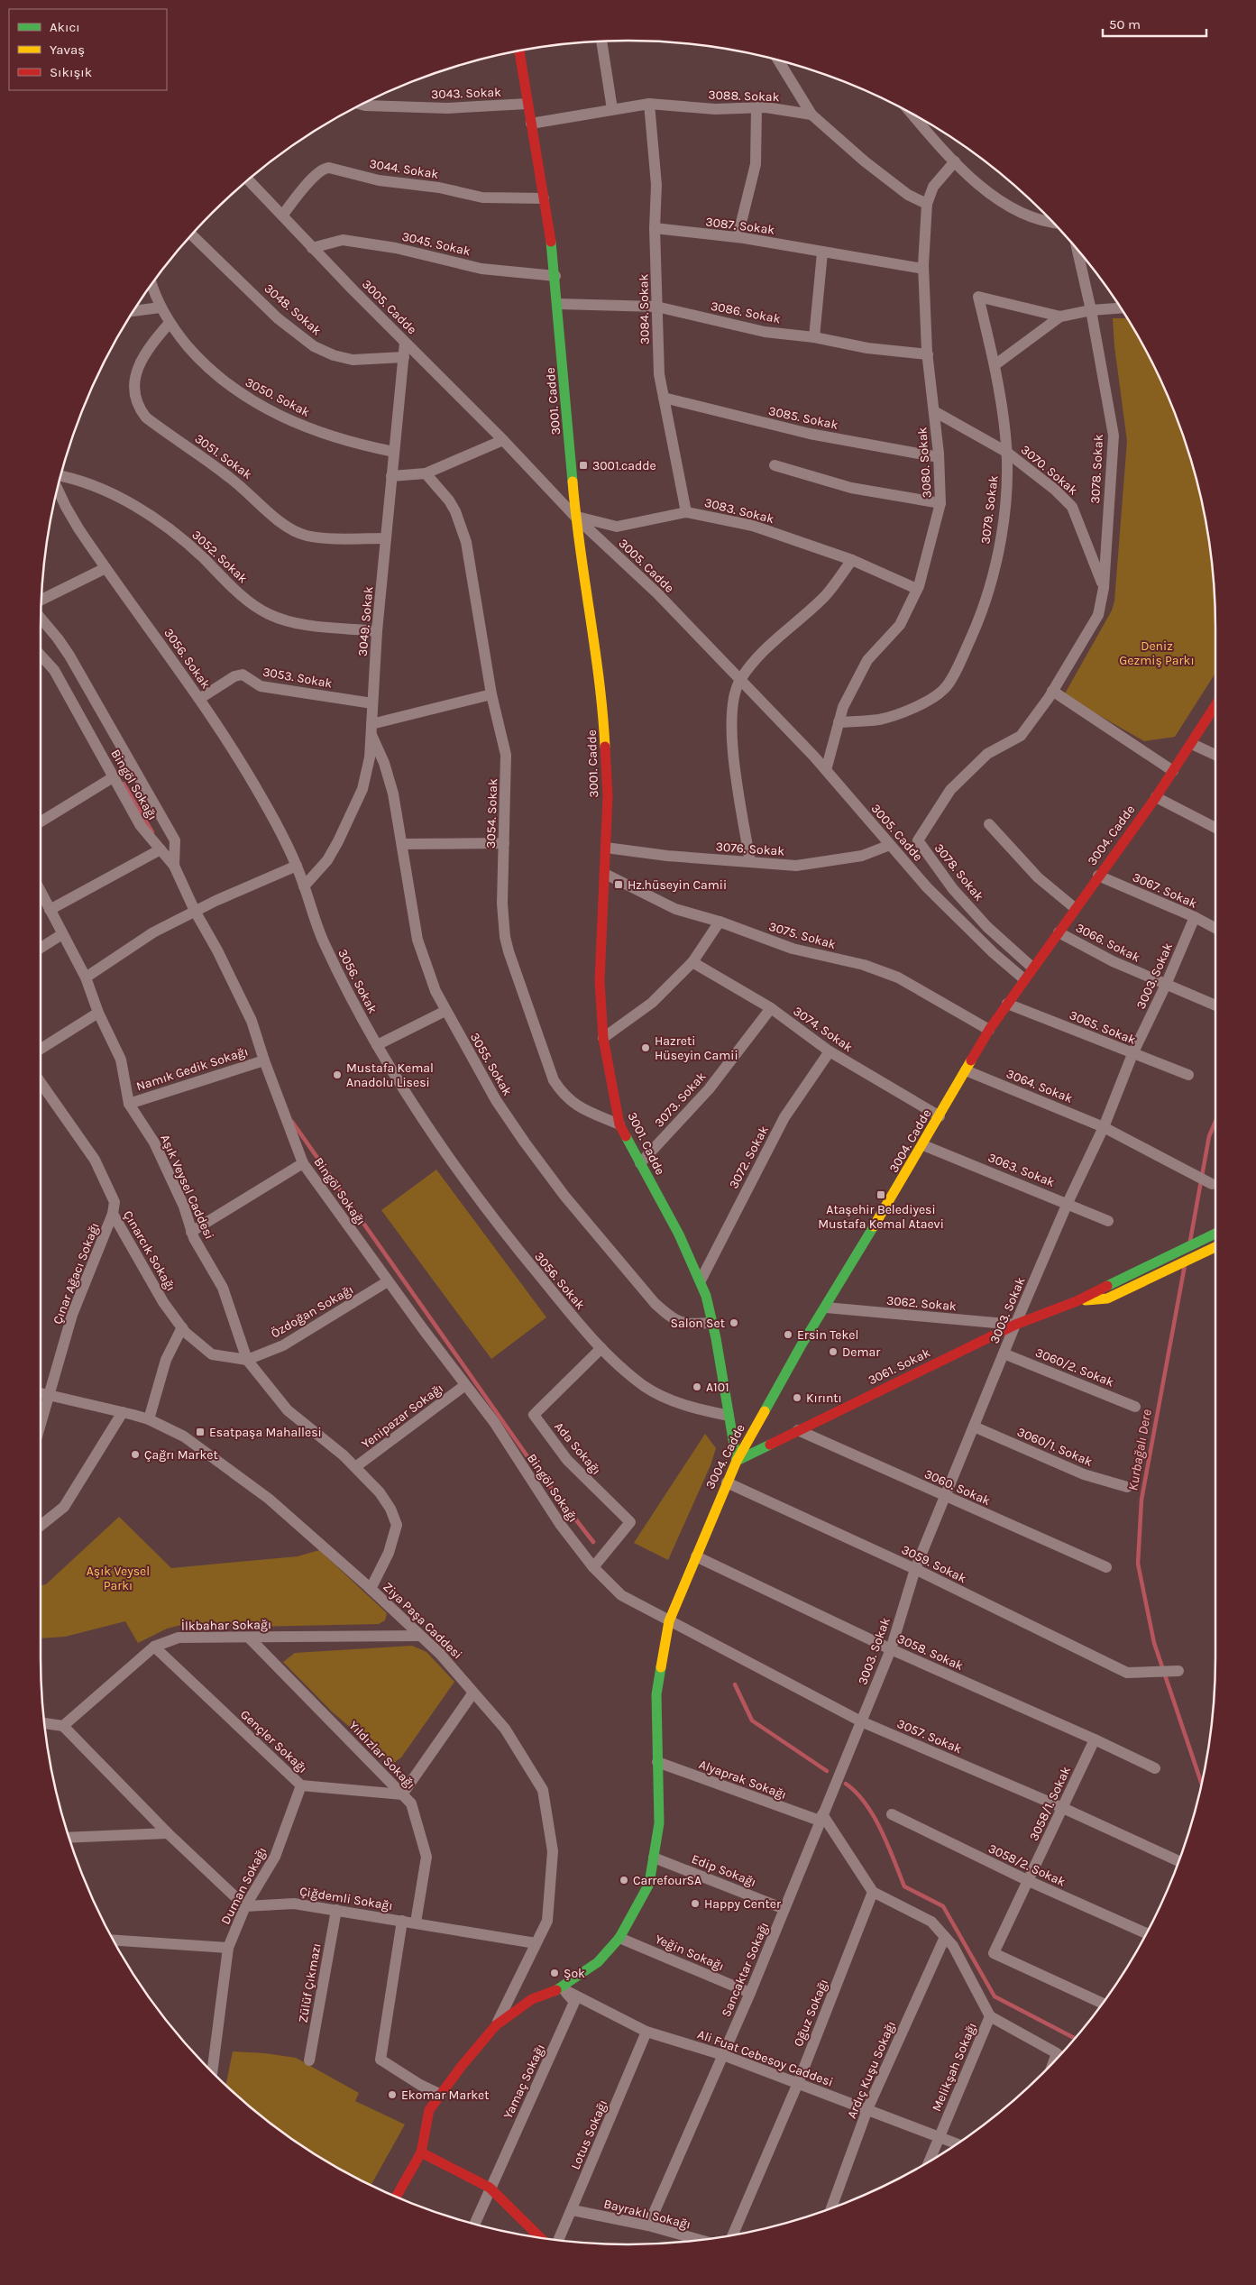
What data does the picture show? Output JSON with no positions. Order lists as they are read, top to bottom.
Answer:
{
  "streets": {
    "main road": ["3001. Cadde", "3004. Cadde", "3061. Sokak"],
    "street": [
      "3043. Sokak",
      "3088. Sokak",
      "3044. Sokak",
      "3087. Sokak",
      "3045. Sokak",
      "3005. Cadde",
      "3048. Sokak",
      "3084. Sokak",
      "3086. Sokak",
      "3050. Sokak",
      "3085. Sokak",
      "3051. Sokak",
      "3080. Sokak",
      "3078. Sokak",
      "3070. Sokak",
      "3079. Sokak",
      "3083. Sokak",
      "3052. Sokak",
      "3049. Sokak",
      "3056. Sokak",
      "3053. Sokak",
      "Bingöl Sokağı",
      "3054. Sokak",
      "3076. Sokak",
      "3067. Sokak",
      "3075. Sokak",
      "3066. Sokak",
      "3003. Sokak",
      "3065. Sokak",
      "3074. Sokak",
      "3055. Sokak",
      "Namık Gedik Sokağı",
      "3064. Sokak",
      "3073. Sokak",
      "3072. Sokak",
      "3063. Sokak",
      "Aşık Veysel Caddesi",
      "Çınarcık Sokağı",
      "Çınar Ağacı Sokağı",
      "3062. Sokak",
      "Özdoğan Sokağı",
      "3060/2. Sokak",
      "Yenipazar Sokağı",
      "3060/1. Sokak",
      "Ada Sokağı",
      "3060. Sokak",
      "3059. Sokak",
      "Ziya Paşa Caddesi",
      "İlkbahar Sokağı",
      "3058. Sokak",
      "3057. Sokak",
      "Gençler Sokağı",
      "Yıldızlar Sokağı",
      "Alyaprak Sokağı",
      "3058/1. Sokak",
      "3058/2. Sokak",
      "Edip Sokağı",
      "Duman Sokağı",
      "Çiğdemli Sokağı",
      "Yeğin Sokağı",
      "Sancaktar Sokağı",
      "Zülüf Çıkmazı",
      "Oğuz Sokağı",
      "Ali Fuat Cebesoy Caddesi",
      "Melikşah Sokağı",
      "Ardıç Kuşu Sokağı",
      "Yamaç Sokağı",
      "Lotus Sokağı",
      "Bayraklı Sokağı"
    ]
  },
  "crossings": [
    ["3043. Sokak", "3001. Cadde"],
    ["3088. Sokak", "3084. Sokak"],
    ["3088. Sokak", "3001. Cadde"],
    ["3044. Sokak", "3005. Cadde"],
    ["3044. Sokak", "3001. Cadde"],
    ["3087. Sokak", "3084. Sokak"],
    ["3087. Sokak", "3080. Sokak"],
    ["3045. Sokak", "3005. Cadde"],
    ["3045. Sokak", "3001. Cadde"],
    ["3005. Cadde", "3001. Cadde"],
    ["3005. Cadde", "3080. Sokak"],
    ["3005. Cadde", "3083. Sokak"],
    ["3005. Cadde", "3049. Sokak"],
    ["3005. Cadde", "3004. Cadde"],
    ["3005. Cadde", "3076. Sokak"],
    ["3048. Sokak", "3049. Sokak"],
    ["3084. Sokak", "3086. Sokak"],
    ["3084. Sokak", "3085. Sokak"],
    ["3084. Sokak", "3083. Sokak"],
    ["3086. Sokak", "3001. Cadde"],
    ["3086. Sokak", "3080. Sokak"],
    ["3050. Sokak", "3051. Sokak"],
    ["3050. Sokak", "3049. Sokak"],
    ["3001. Cadde", "3083. Sokak"],
    ["3001. Cadde", "3056. Sokak"],
    ["3001. Cadde", "3054. Sokak"],
    ["3001. Cadde", "3004. Cadde"],
    ["3001. Cadde", "3076. Sokak"],
    ["3001. Cadde", "3075. Sokak"],
    ["3001. Cadde", "3055. Sokak"],
    ["3001. Cadde", "3073. Sokak"],
    ["3001. Cadde", "3072. Sokak"],
    ["3001. Cadde", "3061. Sokak"],
    ["3085. Sokak", "3080. Sokak"],
    ["3051. Sokak", "3049. Sokak"],
    ["3080. Sokak", "3070. Sokak"],
    ["3080. Sokak", "3079. Sokak"],
    ["3080. Sokak", "3083. Sokak"],
    ["3078. Sokak", "3070. Sokak"],
    ["3078. Sokak", "3004. Cadde"],
    ["3070. Sokak", "3079. Sokak"],
    ["3052. Sokak", "3049. Sokak"],
    ["3049. Sokak", "3056. Sokak"],
    ["3049. Sokak", "3053. Sokak"],
    ["3049. Sokak", "3055. Sokak"],
    ["3056. Sokak", "3053. Sokak"],
    ["3056. Sokak", "Ada Sokağı"],
    ["Bingöl Sokağı", "3004. Cadde"],
    ["Bingöl Sokağı", "Namık Gedik Sokağı"],
    ["Bingöl Sokağı", "Özdoğan Sokağı"],
    ["Bingöl Sokağı", "Yenipazar Sokağı"],
    ["Bingöl Sokağı", "Ada Sokağı"],
    ["Bingöl Sokağı", "3057. Sokak"],
    ["3004. Cadde", "3067. Sokak"],
    ["3004. Cadde", "3075. Sokak"],
    ["3004. Cadde", "3066. Sokak"],
    ["3004. Cadde", "3065. Sokak"],
    ["3004. Cadde", "3074. Sokak"],
    ["3004. Cadde", "3064. Sokak"],
    ["3004. Cadde", "3063. Sokak"],
    ["3004. Cadde", "3062. Sokak"],
    ["3004. Cadde", "3061. Sokak"],
    ["3004. Cadde", "3059. Sokak"],
    ["3004. Cadde", "Ziya Paşa Caddesi"],
    ["3004. Cadde", "3058. Sokak"],
    ["3004. Cadde", "3057. Sokak"],
    ["3004. Cadde", "Alyaprak Sokağı"],
    ["3004. Cadde", "Edip Sokağı"],
    ["3004. Cadde", "Yeğin Sokağı"],
    ["3004. Cadde", "Ali Fuat Cebesoy Caddesi"],
    ["3004. Cadde", "Yamaç Sokağı"],
    ["3067. Sokak", "3003. Sokak"],
    ["3066. Sokak", "3003. Sokak"],
    ["3003. Sokak", "3065. Sokak"],
    ["3003. Sokak", "3064. Sokak"],
    ["3003. Sokak", "3063. Sokak"],
    ["3003. Sokak", "3062. Sokak"],
    ["3003. Sokak", "3061. Sokak"],
    ["3003. Sokak", "3060/2. Sokak"],
    ["3003. Sokak", "3060/1. Sokak"],
    ["3003. Sokak", "3060. Sokak"],
    ["3003. Sokak", "3059. Sokak"],
    ["3003. Sokak", "3058. Sokak"],
    ["3003. Sokak", "3057. Sokak"],
    ["3003. Sokak", "Sancaktar Sokağı"],
    ["3074. Sokak", "3073. Sokak"],
    ["3074. Sokak", "3072. Sokak"],
    ["Namık Gedik Sokağı", "Aşık Veysel Caddesi"],
    ["Aşık Veysel Caddesi", "Çınarcık Sokağı"],
    ["Aşık Veysel Caddesi", "Özdoğan Sokağı"],
    ["Aşık Veysel Caddesi", "Yenipazar Sokağı"],
    ["Aşık Veysel Caddesi", "Ziya Paşa Caddesi"],
    ["Çınarcık Sokağı", "Çınar Ağacı Sokağı"],
    ["Çınarcık Sokağı", "Özdoğan Sokağı"],
    ["Çınar Ağacı Sokağı", "Ziya Paşa Caddesi"],
    ["3062. Sokak", "3061. Sokak"],
    ["3061. Sokak", "3060. Sokak"],
    ["Ziya Paşa Caddesi", "İlkbahar Sokağı"],
    ["Ziya Paşa Caddesi", "Çiğdemli Sokağı"],
    ["İlkbahar Sokağı", "Gençler Sokağı"],
    ["İlkbahar Sokağı", "Yıldızlar Sokağı"],
    ["3058. Sokak", "3058/1. Sokak"],
    ["3057. Sokak", "3058/1. Sokak"],
    ["3057. Sokak", "Sancaktar Sokağı"],
    ["Gençler Sokağı", "Yıldızlar Sokağı"],
    ["Gençler Sokağı", "Duman Sokağı"],
    ["Yıldızlar Sokağı", "Çiğdemli Sokağı"],
    ["Alyaprak Sokağı", "Sancaktar Sokağı"],
    ["3058/1. Sokak", "3058/2. Sokak"],
    ["Edip Sokağı", "Sancaktar Sokağı"],
    ["Duman Sokağı", "Çiğdemli Sokağı"],
    ["Çiğdemli Sokağı", "Zülüf Çıkmazı"],
    ["Yeğin Sokağı", "Sancaktar Sokağı"],
    ["Sancaktar Sokağı", "Ali Fuat Cebesoy Caddesi"],
    ["Sancaktar Sokağı", "Bayraklı Sokağı"],
    ["Oğuz Sokağı", "Ali Fuat Cebesoy Caddesi"],
    ["Ali Fuat Cebesoy Caddesi", "Melikşah Sokağı"],
    ["Ali Fuat Cebesoy Caddesi", "Ardıç Kuşu Sokağı"],
    ["Ali Fuat Cebesoy Caddesi", "Yamaç Sokağı"],
    ["Ali Fuat Cebesoy Caddesi", "Lotus Sokağı"],
    ["Lotus Sokağı", "Bayraklı Sokağı"]
  ],
  "water": ["Kurbağalı Dere"],
  "parks": ["Deniz Gezmiş Parkı", "Aşık Veysel Parkı"],
  "places": {
    "transit": [
      "3001.cadde",
      "Hz.hüseyin Camii",
      "Ataşehir Belediyesi Mustafa Kemal Ataevi",
      "Esatpaşa Mahallesi"
    ],
    "other": [
      "Hazreti Hüseyin Camii",
      "Mustafa Kemal Anadolu Lisesi",
      "Salon Set",
      "Ersin Tekel",
      "Demar",
      "A101",
      "Kırıntı",
      "Çağrı Market",
      "CarrefourSA",
      "Happy Center",
      "Şok",
      "Ekomar Market"
    ]
  },
  "legend": ["Akıcı", "Yavaş", "Sıkışık"],
  "scale_bar": "50 m"
}
